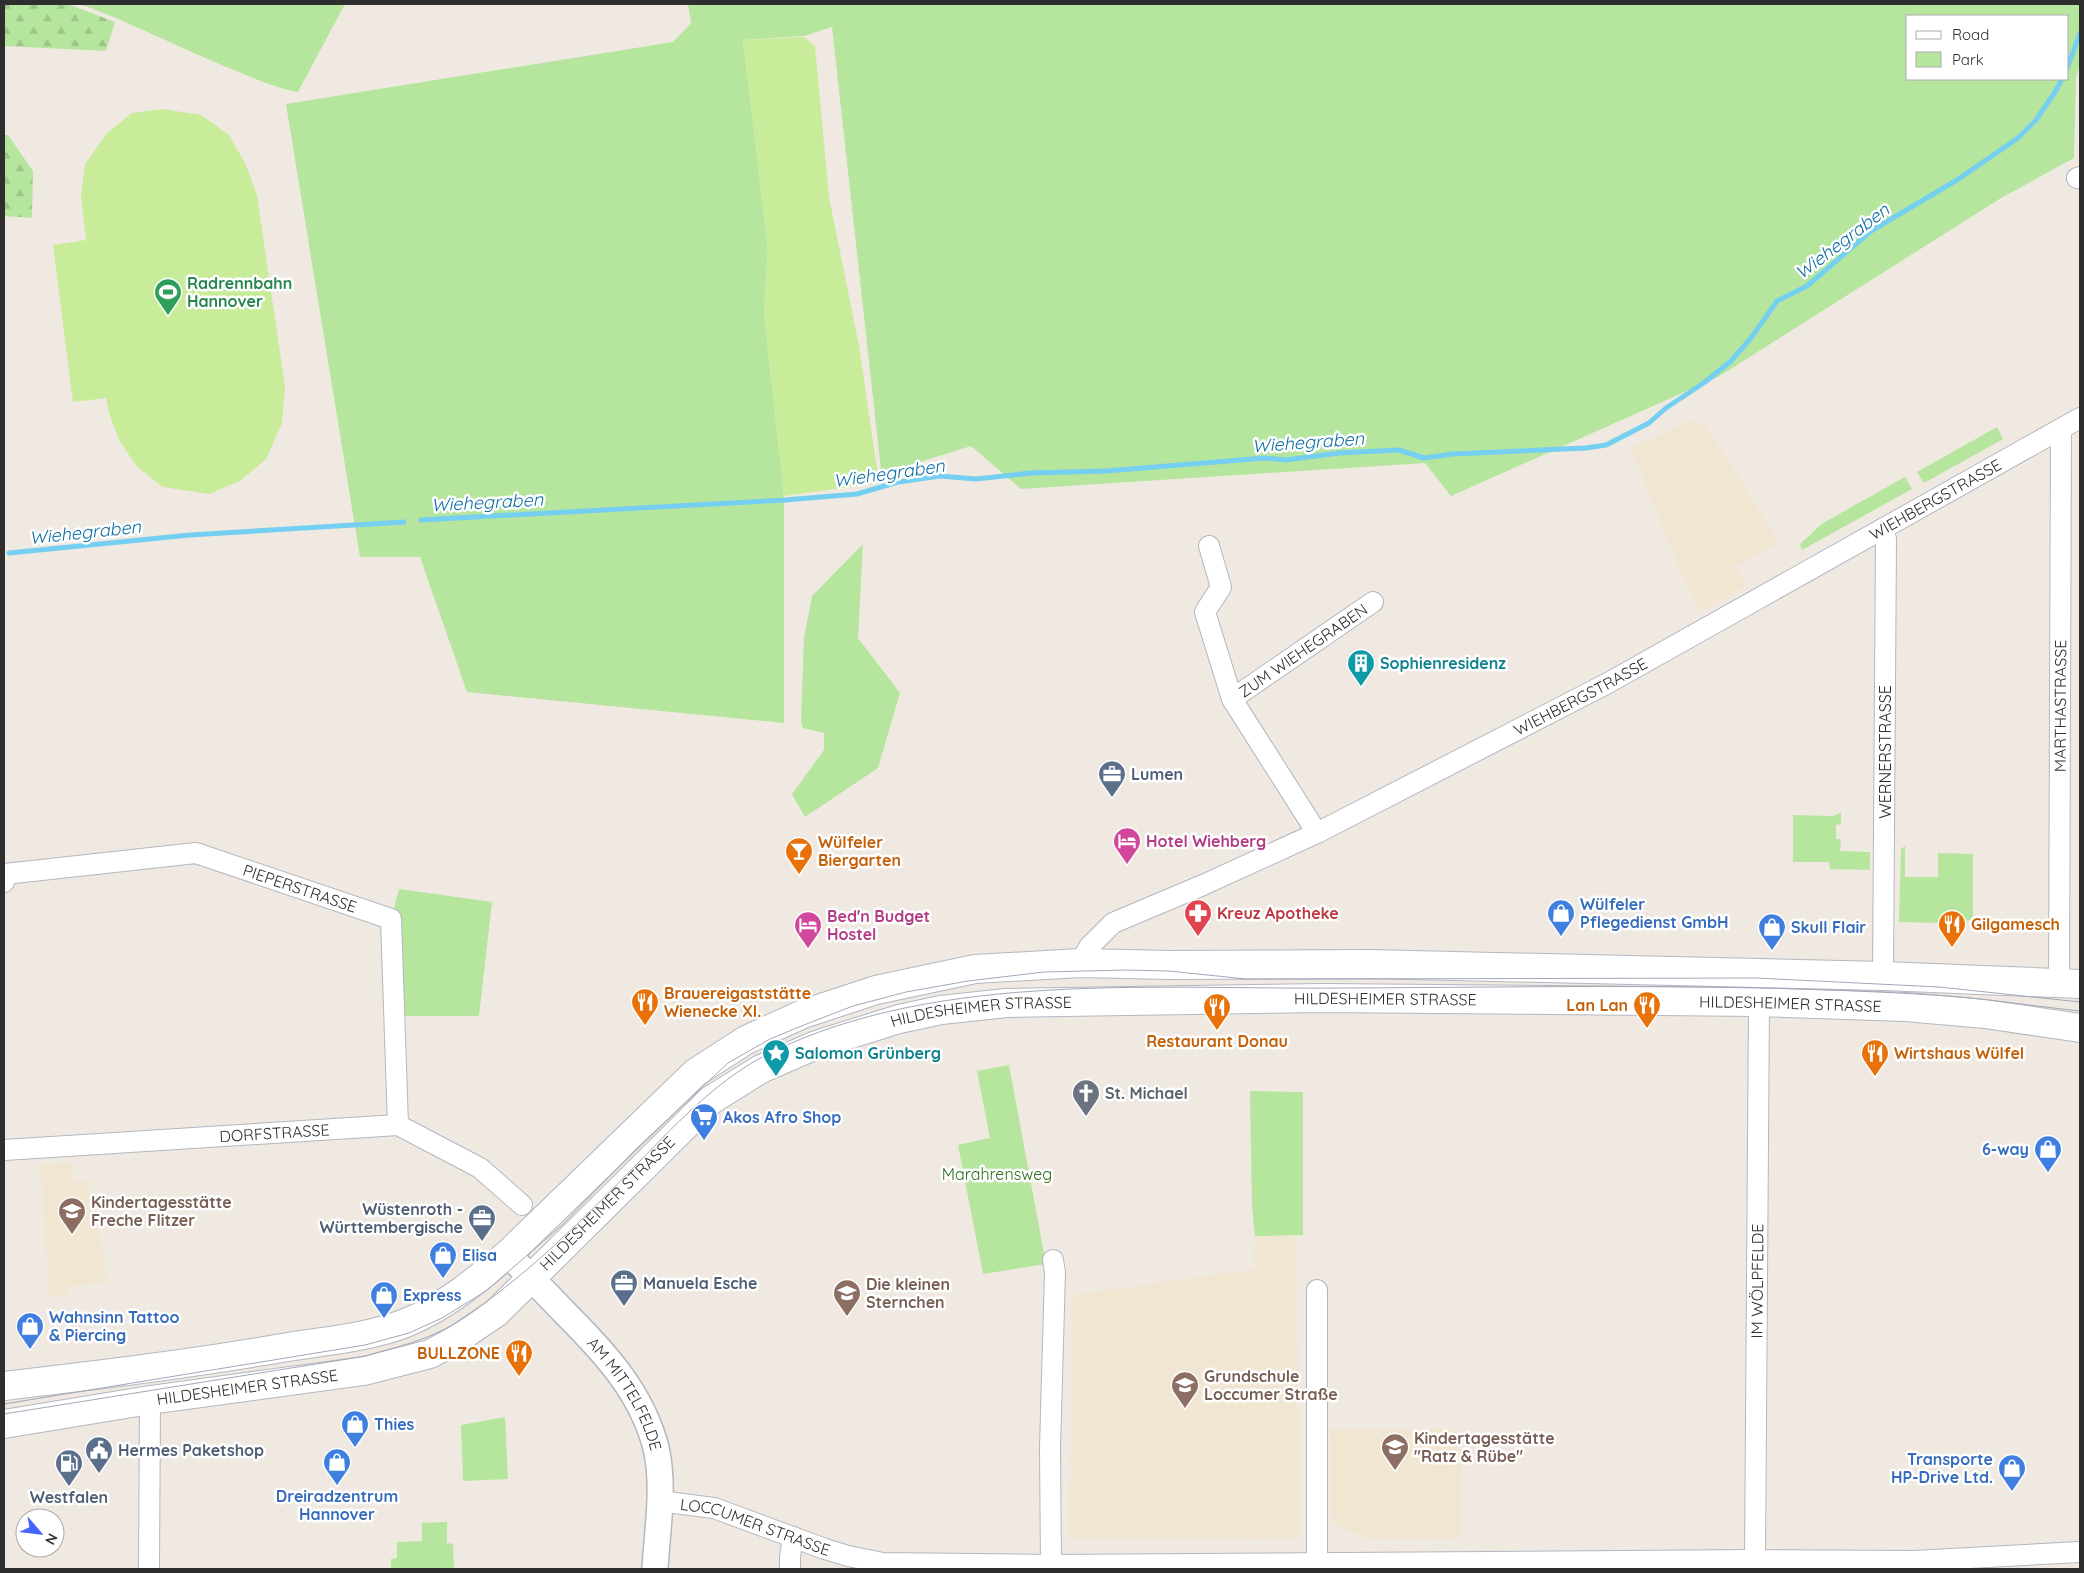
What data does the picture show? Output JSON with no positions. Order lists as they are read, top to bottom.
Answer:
{
  "streets": {
    "main road": ["HILDESHEIMER STRASSE"],
    "street": [
      "WIEHBERGSTRASSE",
      "ZUM WIEHEGRABEN",
      "MARTHASTRASSE",
      "WERNERSTRASSE",
      "PIEPERSTRASSE",
      "DORFSTRASSE",
      "IM WÖLPFELDE",
      "AM MITTELFELDE",
      "LOCCUMER STRASSE"
    ]
  },
  "crossings": [
    ["WIEHBERGSTRASSE", "ZUM WIEHEGRABEN"],
    ["WIEHBERGSTRASSE", "MARTHASTRASSE"],
    ["WIEHBERGSTRASSE", "WERNERSTRASSE"],
    ["WIEHBERGSTRASSE", "HILDESHEIMER STRASSE"],
    ["MARTHASTRASSE", "HILDESHEIMER STRASSE"],
    ["WERNERSTRASSE", "HILDESHEIMER STRASSE"],
    ["PIEPERSTRASSE", "DORFSTRASSE"],
    ["HILDESHEIMER STRASSE", "IM WÖLPFELDE"],
    ["HILDESHEIMER STRASSE", "AM MITTELFELDE"],
    ["IM WÖLPFELDE", "LOCCUMER STRASSE"],
    ["AM MITTELFELDE", "LOCCUMER STRASSE"]
  ],
  "water": ["Wiehegraben"],
  "parks": ["Marahrensweg"],
  "places": {
    "sports": ["Radrennbahn Hannover"],
    "building": ["Sophienresidenz"],
    "office": ["Lumen", "Wüstenroth - Württembergische", "Manuela Esche"],
    "hotel": ["Hotel Wiehberg", "Bed'n Budget Hostel"],
    "bar": ["Wülfeler Biergarten"],
    "pharmacy": ["Kreuz Apotheke"],
    "shop": [
      "Wülfeler Pflegedienst GmbH",
      "Skull Flair",
      "6-way",
      "Elisa",
      "Express",
      "Wahnsinn Tattoo & Piercing",
      "Thies",
      "Dreiradzentrum Hannover",
      "Transporte HP-Drive Ltd."
    ],
    "restaurant": [
      "Gilgamesch",
      "Brauereigaststätte Wienecke XI.",
      "Lan Lan",
      "Restaurant Donau",
      "Wirtshaus Wülfel",
      "BULLZONE"
    ],
    "place": ["Salomon Grünberg"],
    "church": ["St. Michael"],
    "supermarket": ["Akos Afro Shop"],
    "school or university": [
      "Kindertagesstätte Freche Flitzer",
      "Die kleinen Sternchen",
      "Grundschule Loccumer Straße",
      "Kindertagesstätte \"Ratz & Rübe\""
    ],
    "public building": ["Hermes Paketshop"],
    "fuel station": ["Westfalen"]
  },
  "legend": ["Road", "Park"],
  "north": "bottom right"
}
